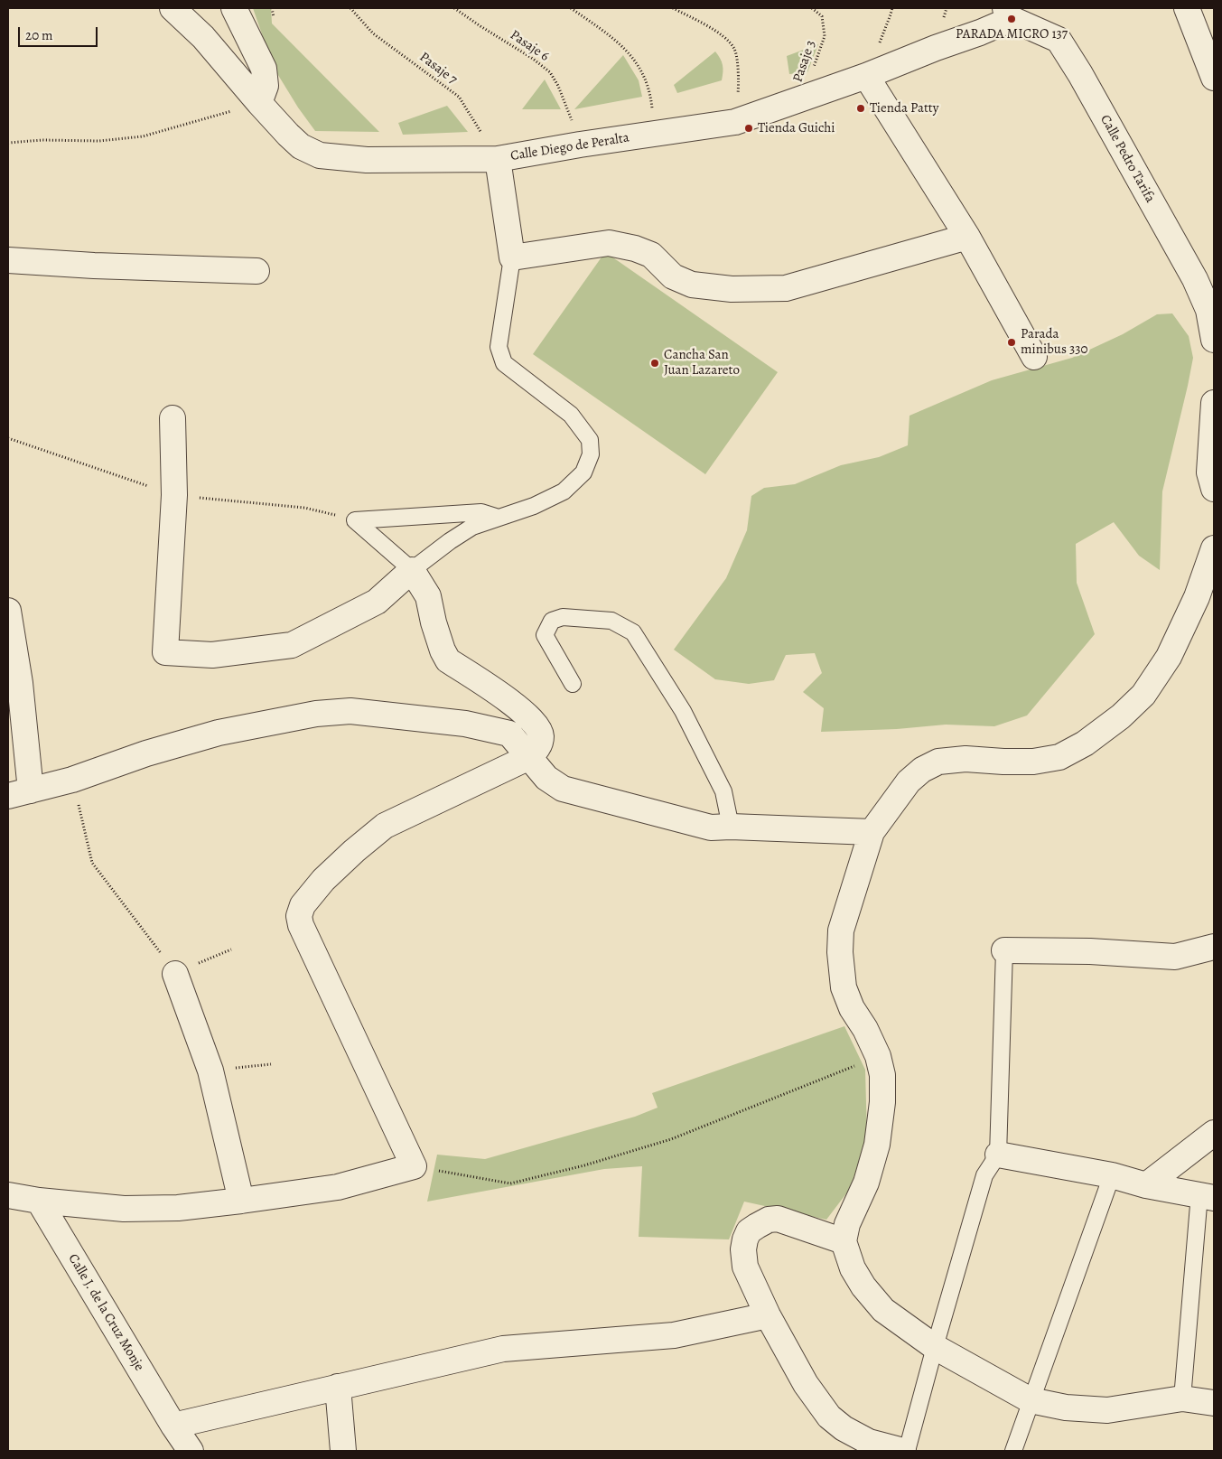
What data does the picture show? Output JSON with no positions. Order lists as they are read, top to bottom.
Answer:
{
  "streets": {
    "street": ["Calle Diego de Peralta", "Calle Pedro Tarifa", "Calle J. de la Cruz Monje"],
    "path": ["Pasaje 6", "Pasaje 3", "Pasaje 7"]
  },
  "crossings": [
    ["Pasaje 6", "Calle Diego de Peralta"],
    ["Pasaje 3", "Calle Diego de Peralta"],
    ["Pasaje 7", "Calle Diego de Peralta"],
    ["Calle Diego de Peralta", "Calle Pedro Tarifa"]
  ],
  "places": [
    "PARADA MICRO 137",
    "Tienda Patty",
    "Tienda Guichi",
    "Parada minibus 330",
    "Cancha San Juan Lazareto"
  ],
  "scale_bar": "20 m"
}
